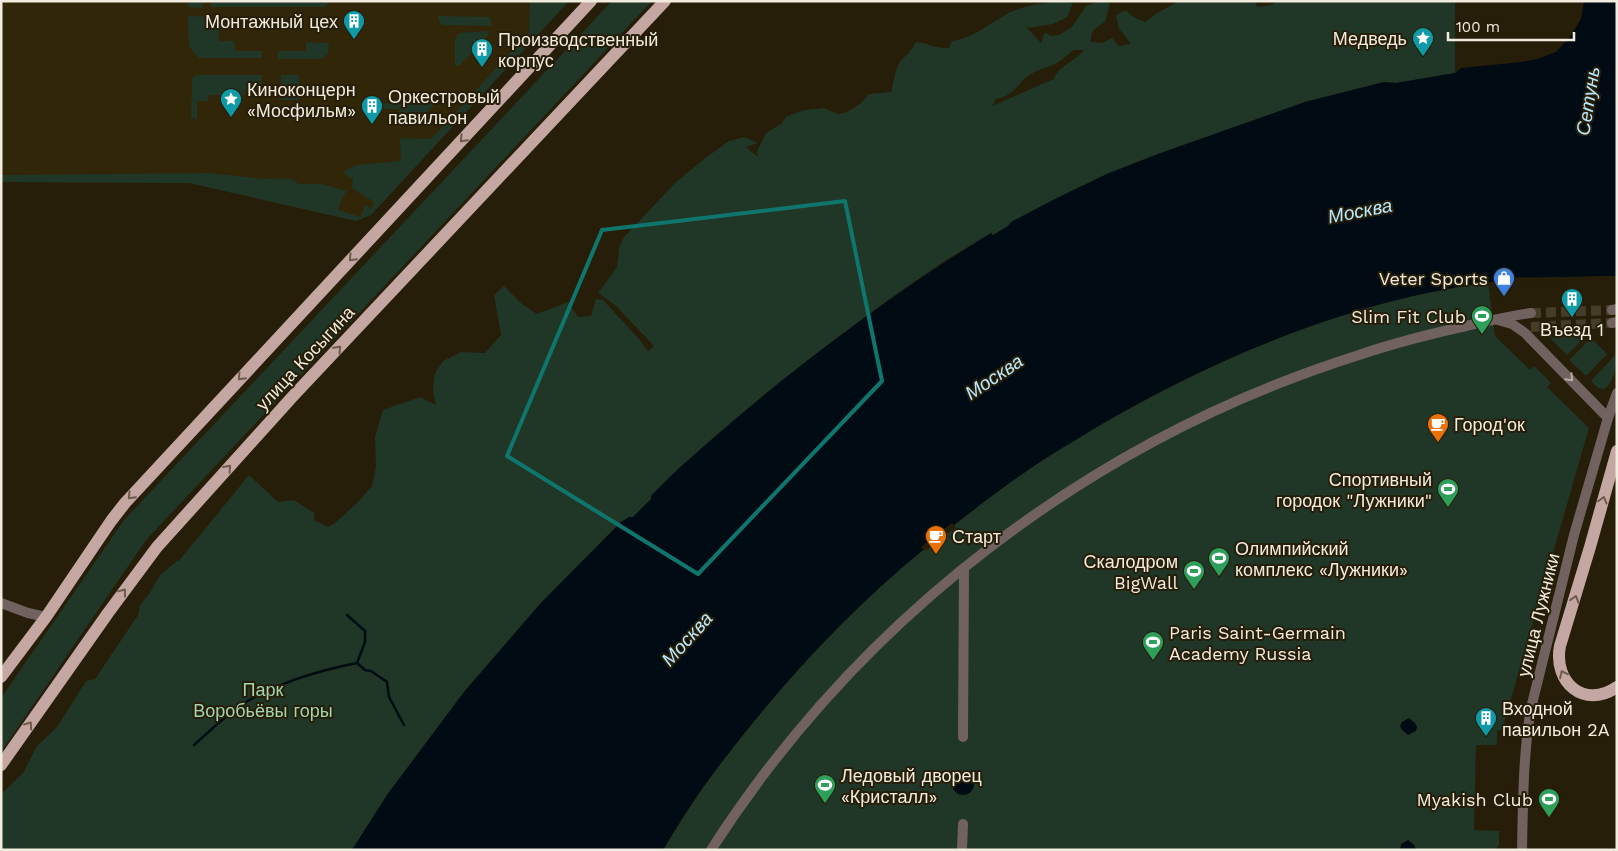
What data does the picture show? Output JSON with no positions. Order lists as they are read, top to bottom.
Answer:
{
  "streets": {
    "main road": ["улица Косыгина"],
    "street": ["улица Лужники"]
  },
  "water": ["Сетунь", "Москва"],
  "parks": ["Парк Воробьёвы горы"],
  "places": {
    "building": [
      "Монтажный цех",
      "Производственный корпус",
      "Оркестровый павильон",
      "Въезд 1",
      "Входной павильон 2A"
    ],
    "place": ["Медведь", "Киноконцерн «Мосфильм»"],
    "shop": ["Veter Sports"],
    "sports": [
      "Slim Fit Club",
      "Спортивный городок \"Лужники\"",
      "Олимпийский комплекс «Лужники»",
      "Скалодром BigWall",
      "Paris Saint-Germain Academy Russia",
      "Ледовый дворец «Кристалл»",
      "Myakish Club"
    ],
    "cafe": ["Город'ок", "Старт"]
  },
  "scale_bar": "100 m"
}
